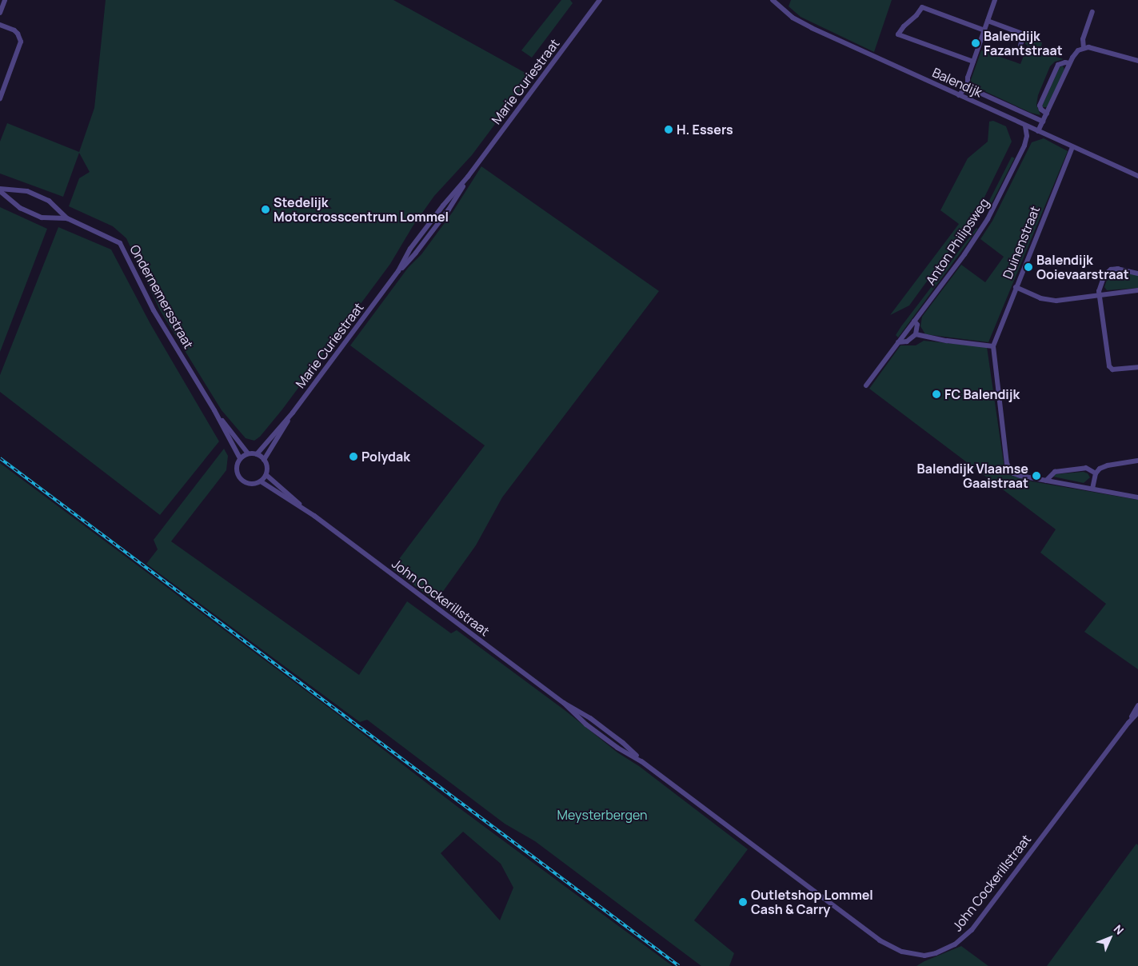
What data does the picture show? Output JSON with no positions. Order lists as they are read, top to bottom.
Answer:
{
  "streets": {
    "street": [
      "Marie Curiestraat",
      "Balendijk",
      "Anton Philipsweg",
      "Duinenstraat",
      "Ondernemersstraat",
      "John Cockerillstraat"
    ]
  },
  "crossings": [
    ["Balendijk", "Anton Philipsweg"],
    ["Balendijk", "Duinenstraat"],
    ["Ondernemersstraat", "John Cockerillstraat"]
  ],
  "parks": ["Meysterbergen"],
  "places": [
    "Balendijk Fazantstraat",
    "H. Essers",
    "Stedelijk Motorcrosscentrum Lommel",
    "Balendijk Ooievaarstraat",
    "FC Balendijk",
    "Polydak",
    "Balendijk Vlaamse Gaaistraat",
    "Outletshop Lommel Cash & Carry"
  ],
  "north": "top right"
}
